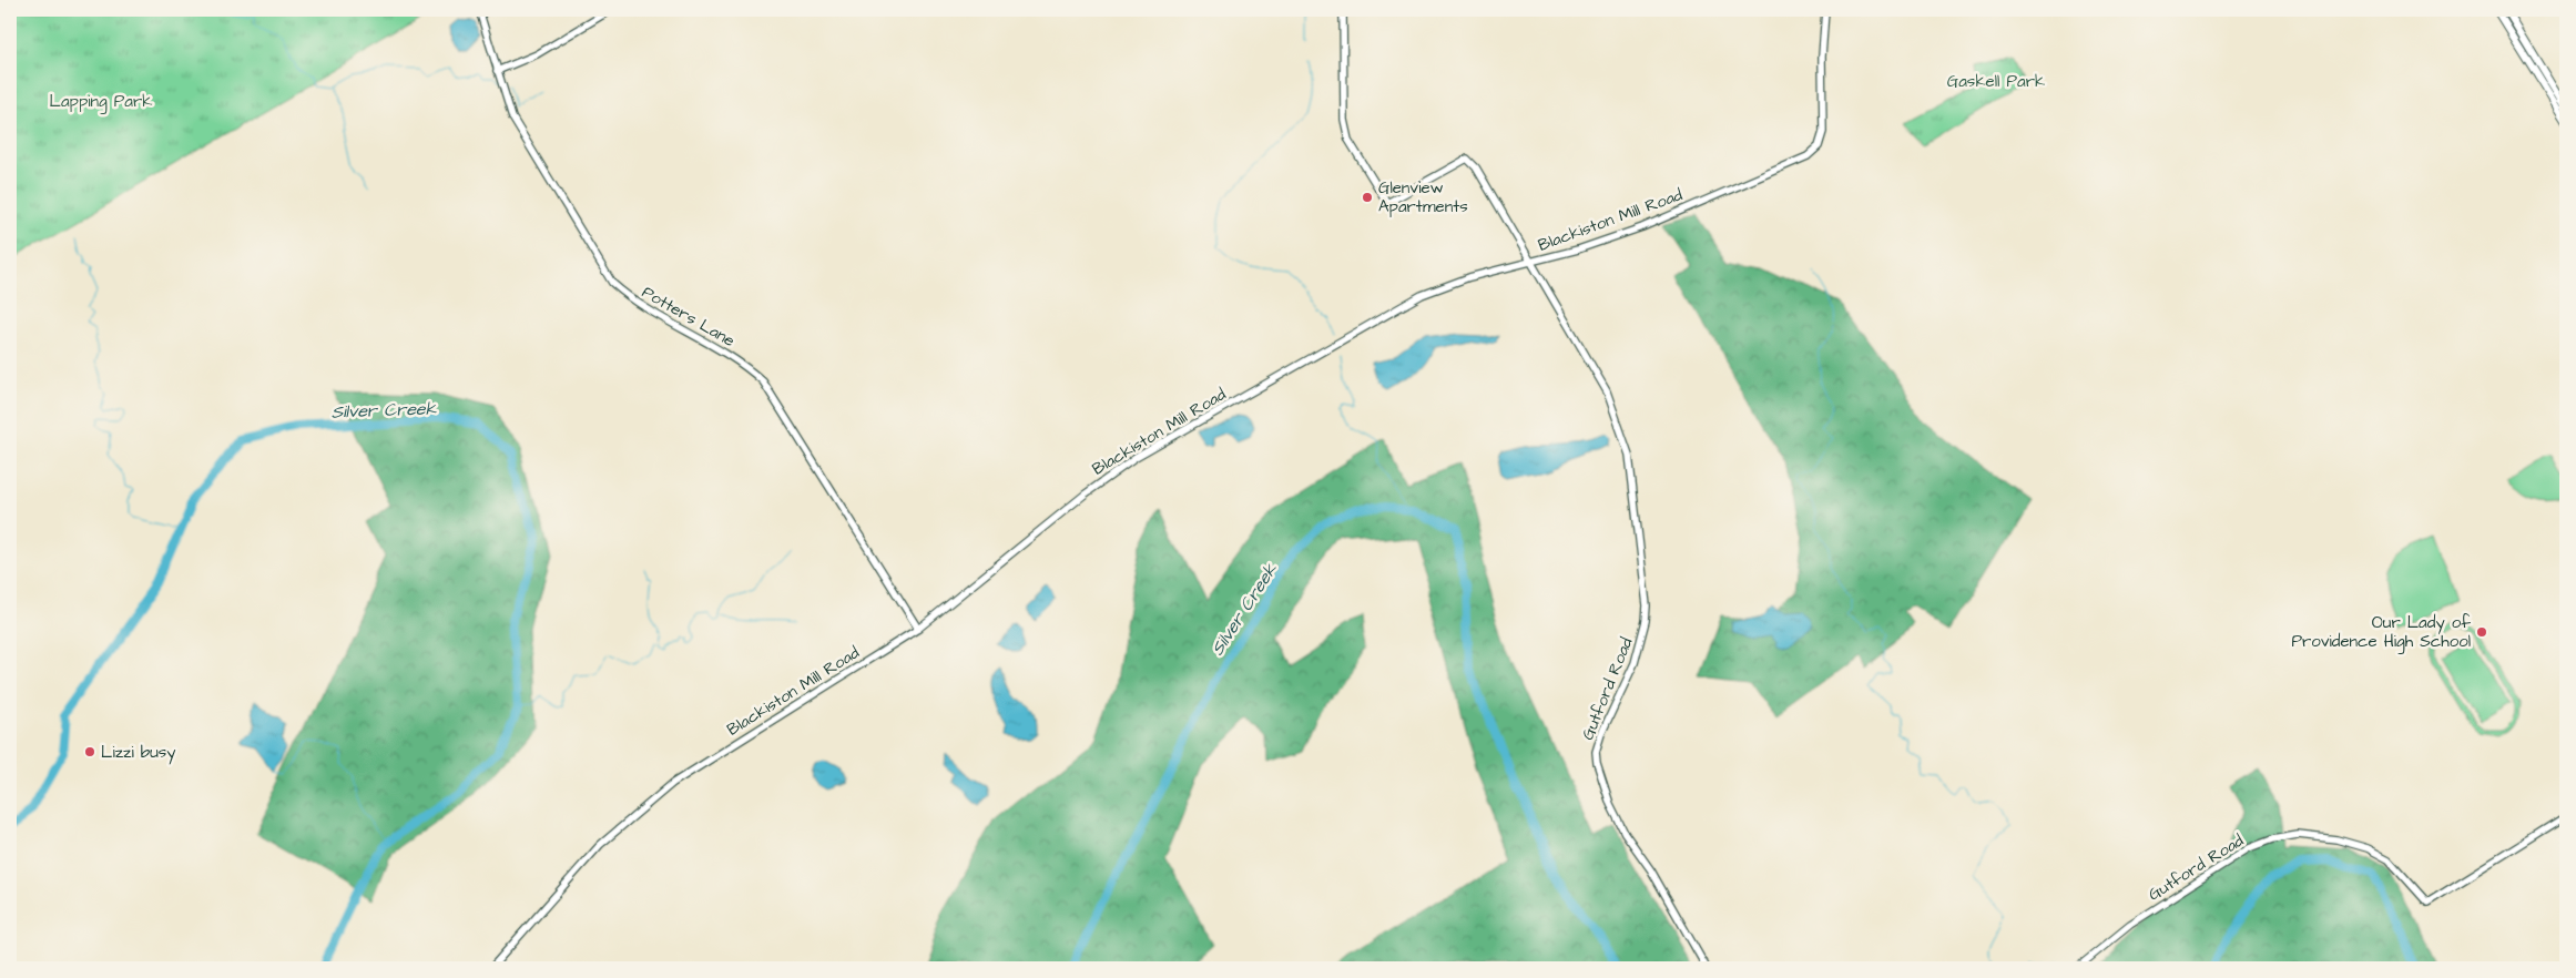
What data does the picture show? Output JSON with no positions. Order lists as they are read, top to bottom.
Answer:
{
  "streets": {
    "main road": ["Blackiston Mill Road", "Potters Lane", "Gutford Road"]
  },
  "crossings": [
    ["Blackiston Mill Road", "Potters Lane"],
    ["Blackiston Mill Road", "Gutford Road"]
  ],
  "water": ["Silver Creek"],
  "parks": ["Gaskell Park", "Lapping Park"],
  "places": ["Glenview Apartments", "Our Lady of Providence High School", "Lizzi busy"]
}
